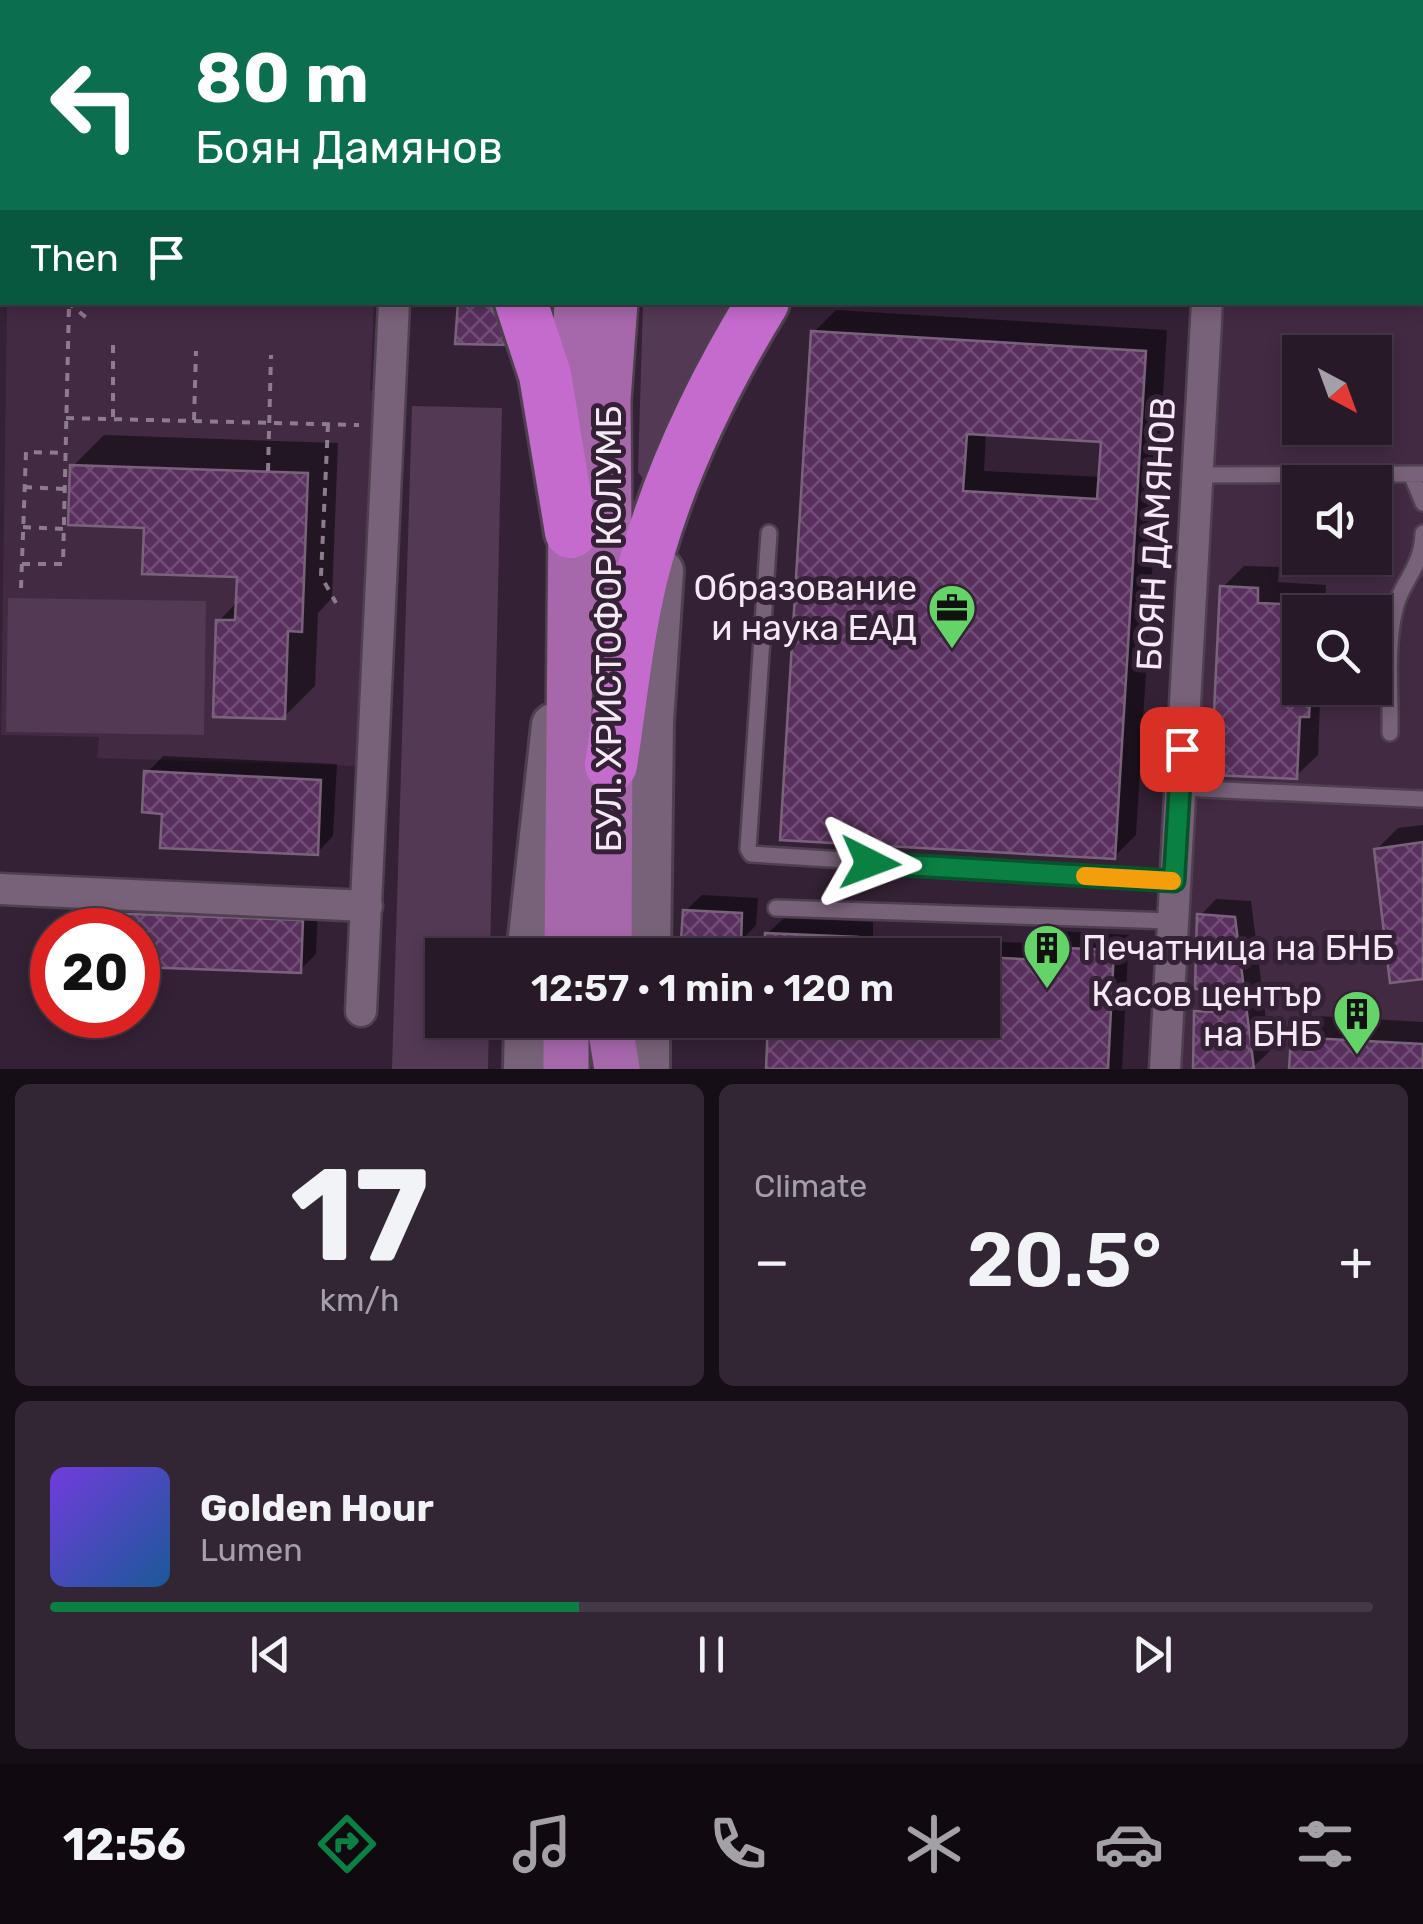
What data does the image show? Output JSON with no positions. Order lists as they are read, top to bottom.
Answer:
{
  "streets": {
    "main road": ["БУЛ. ХРИСТОФОР КОЛУМБ"],
    "street": ["БОЯН ДАМЯНОВ"]
  },
  "places": {
    "office": ["Образование и наука ЕАД"],
    "building": ["Печатница на БНБ", "Касов център на БНБ"]
  },
  "north": "bottom right",
  "page": {
    "turn": ["80 m", "Боян Дамянов"],
    "then": "Then",
    "limit": "20",
    "trip": "12:57 · 1 min · 120 m",
    "tile": [
      ["17", "km/h"],
      "Climate"
    ],
    "heat": ["−", "20.5°", "+"],
    "song": ["Golden Hour", "Lumen"],
    "tabs": "12:56"
  }
}
